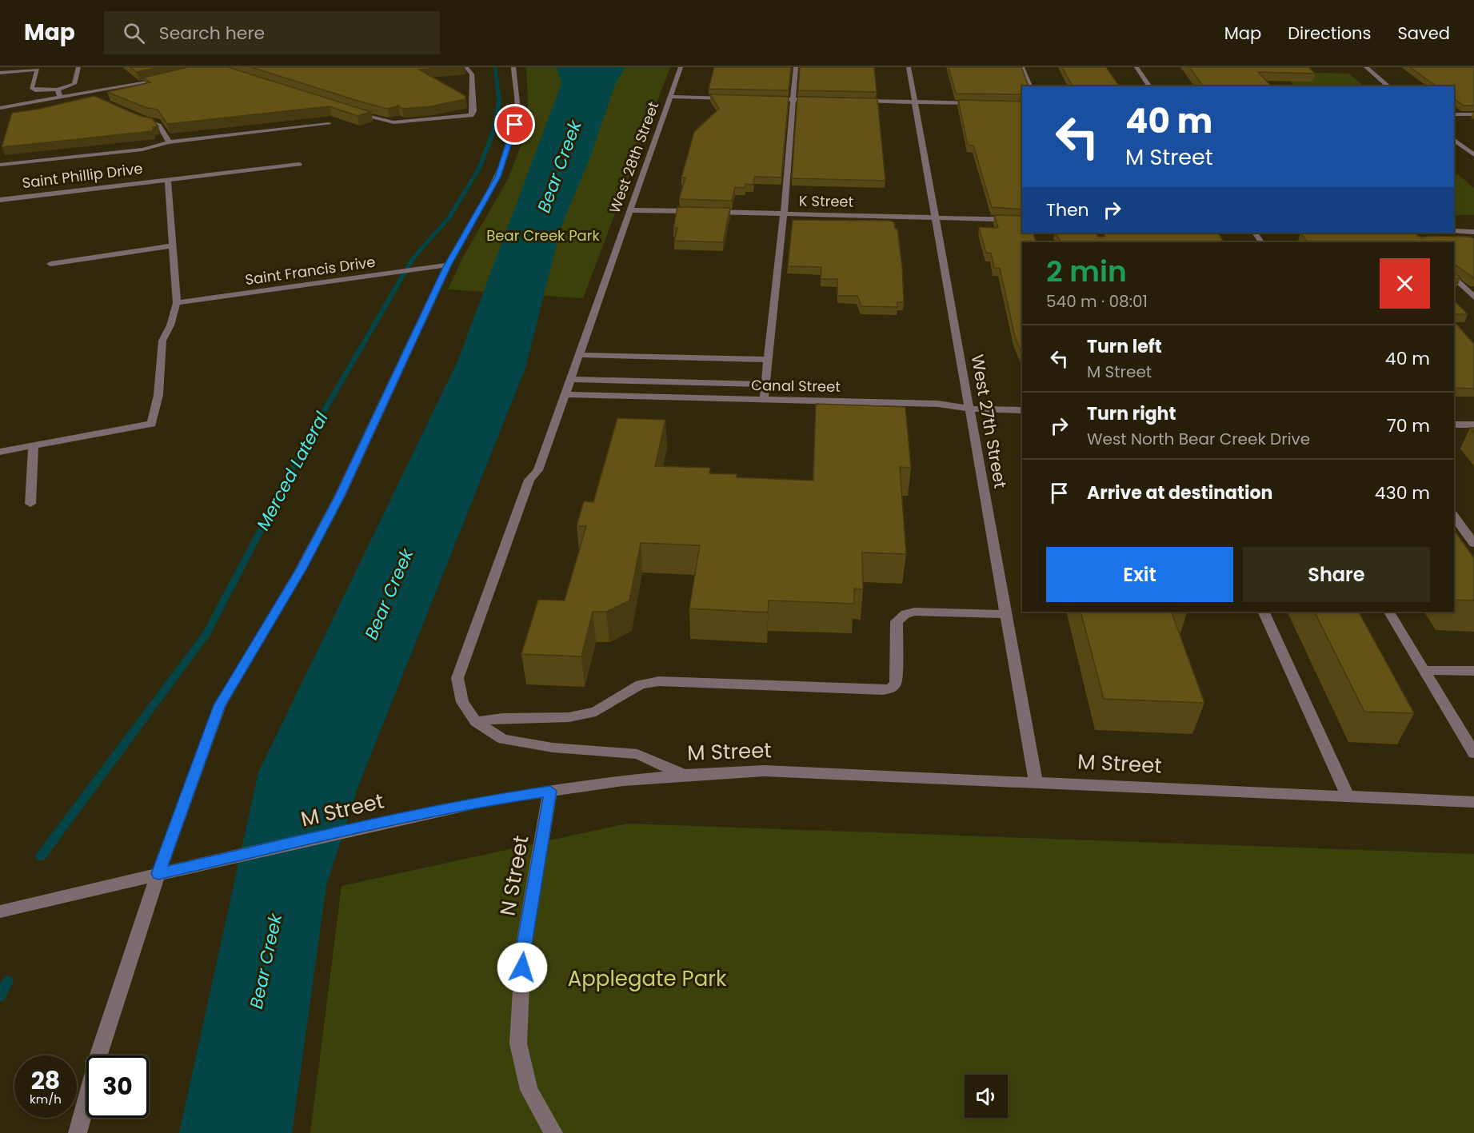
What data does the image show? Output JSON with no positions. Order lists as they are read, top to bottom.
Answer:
{
  "streets": {
    "street": [
      "West 28th Street",
      "Saint Phillip Drive",
      "K Street",
      "Saint Francis Drive",
      "Canal Street",
      "West 27th Street",
      "M Street",
      "N Street"
    ]
  },
  "crossings": [
    ["West 28th Street", "K Street"],
    ["West 28th Street", "Canal Street"],
    ["K Street", "West 27th Street"],
    ["Canal Street", "West 27th Street"],
    ["West 27th Street", "M Street"],
    ["M Street", "N Street"]
  ],
  "water": ["Bear Creek", "Merced Lateral"],
  "parks": ["Bear Creek Park", "Applegate Park"],
  "page": {
    "header": "Map",
    "search": "Search here",
    "nav": ["Map", "Directions", "Saved"],
    "turn": ["40 m", "M Street"],
    "then": "Then",
    "heading": ["2 min", "540 m · 08:01"],
    "list": [
      {
        "name": "Turn left",
        "note": "M Street",
        "value": "40 m"
      },
      {
        "name": "Turn right",
        "note": "West North Bear Creek Drive",
        "value": "70 m"
      },
      {
        "name": "Arrive at destination",
        "value": "430 m"
      }
    ],
    "buttons": ["Exit", "Share"],
    "speed": "28 km/h",
    "limit": "30"
  }
}
